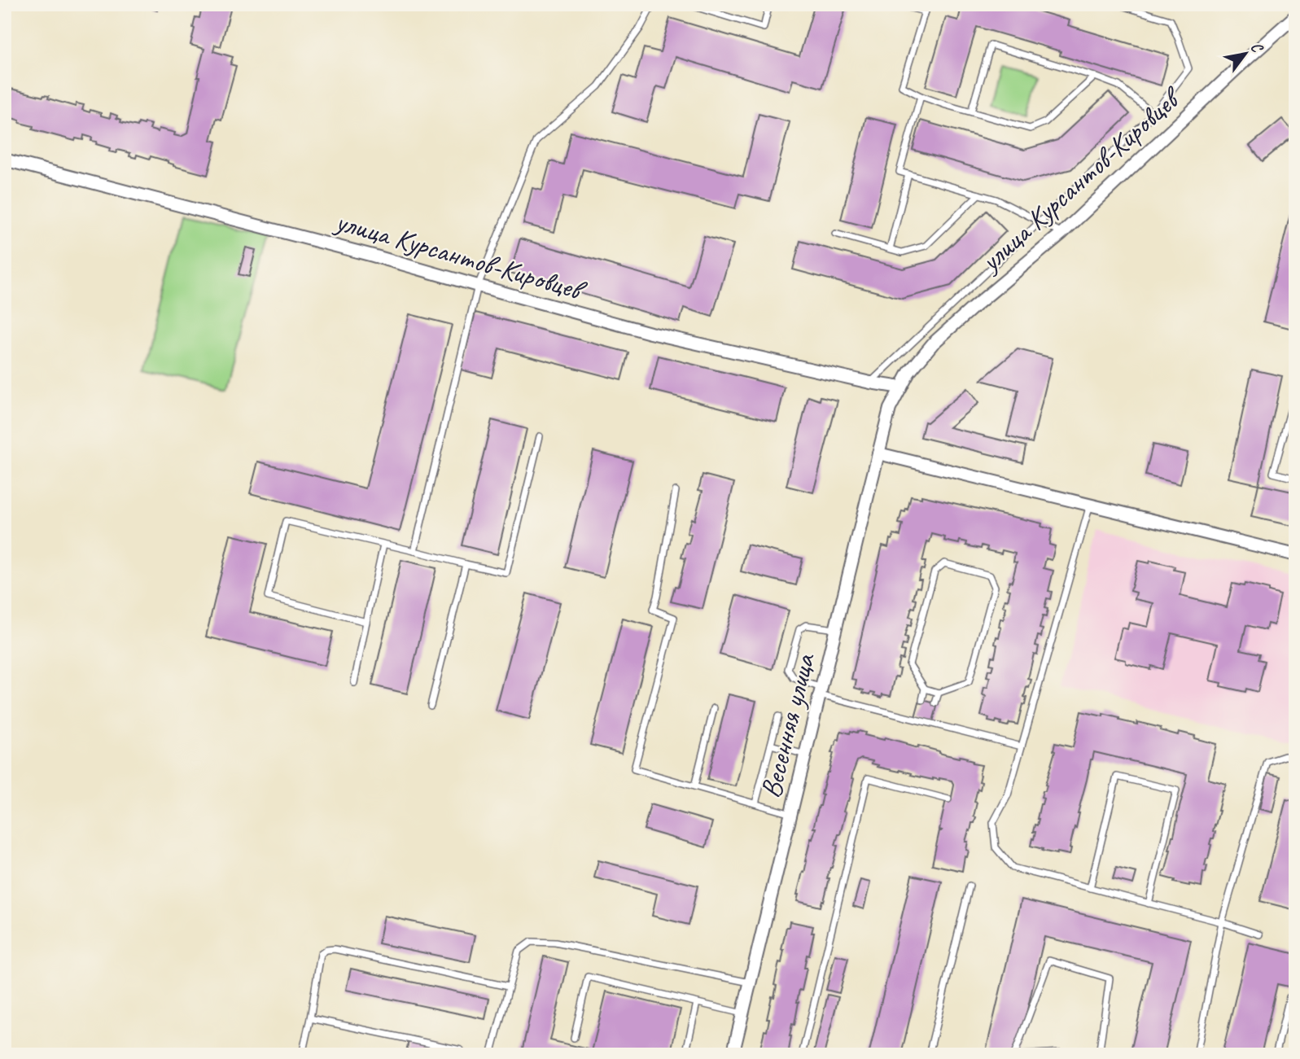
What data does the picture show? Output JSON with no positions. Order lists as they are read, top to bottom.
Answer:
{
  "streets": {
    "street": ["улица Курсантов-Кировцев", "Весенняя улица"]
  },
  "crossings": [
    ["улица Курсантов-Кировцев", "Весенняя улица"]
  ],
  "north": "top right"
}
